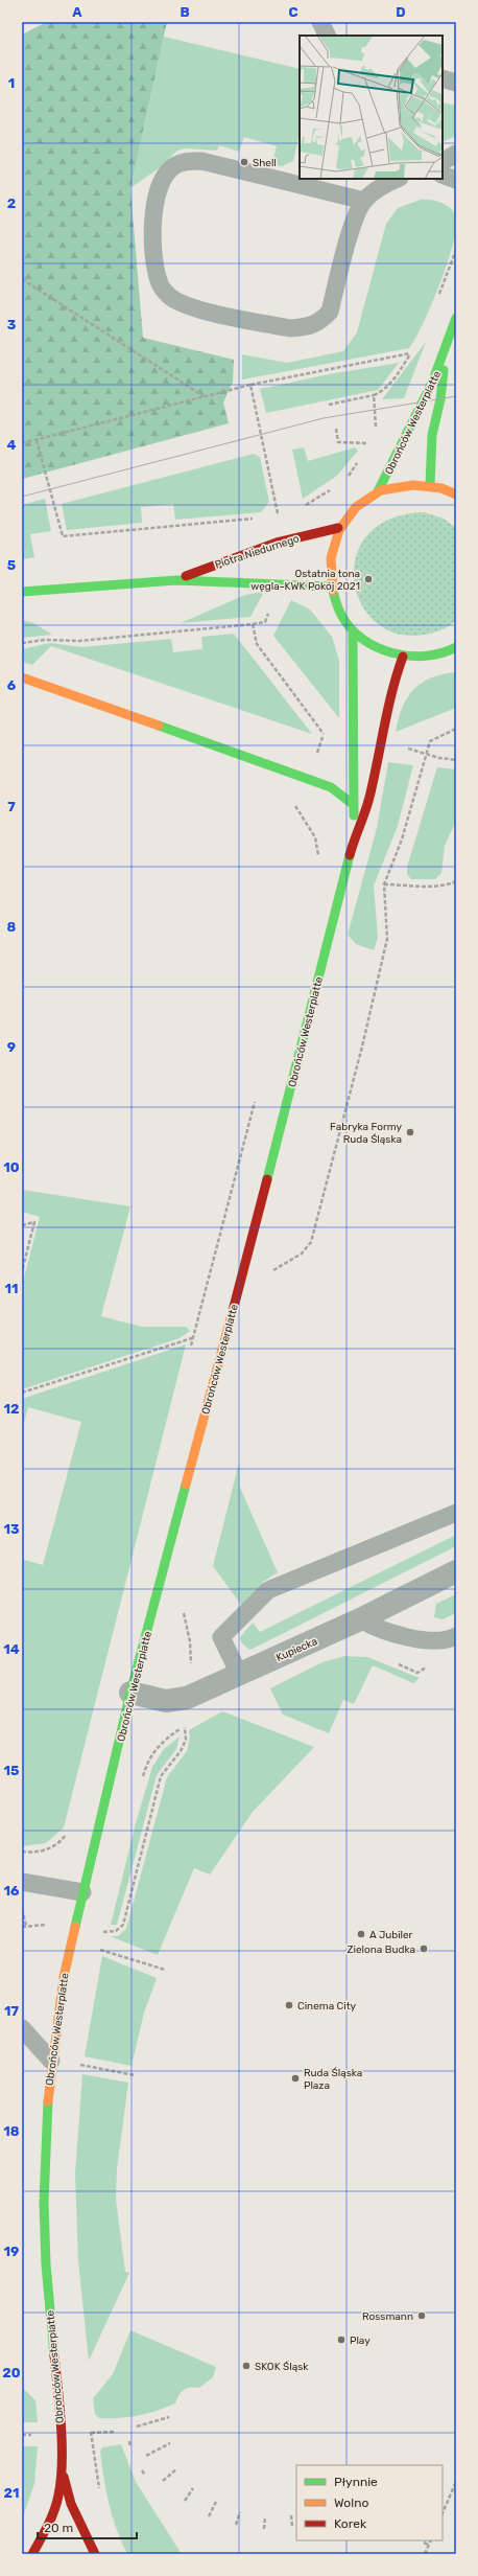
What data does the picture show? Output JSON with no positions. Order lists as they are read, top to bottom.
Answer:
{
  "streets": {
    "street": ["Obrońców Westerplatte", "Piotra Niedurnego", "Kupiecka"]
  },
  "crossings": [
    ["Obrońców Westerplatte", "Kupiecka"]
  ],
  "places": [
    "Shell",
    "Ostatnia tona węgla-KWK Pokój 2021",
    "Fabryka Formy Ruda Śląska",
    "A Jubiler",
    "Zielona Budka",
    "Cinema City",
    "Ruda Śląska Plaza",
    "Rossmann",
    "Play",
    "SKOK Śląsk"
  ],
  "legend": ["Płynnie", "Wolno", "Korek"],
  "scale_bar": "20 m",
  "grid": {
    "columns": [
      "A",
      "B",
      "C",
      "D"
    ],
    "rows": [
      "1",
      "2",
      "3",
      "4",
      "5",
      "6",
      "7",
      "8",
      "9",
      "10",
      "11",
      "12",
      "13",
      "14",
      "15",
      "16",
      "17",
      "18",
      "19",
      "20",
      "21"
    ]
  }
}
